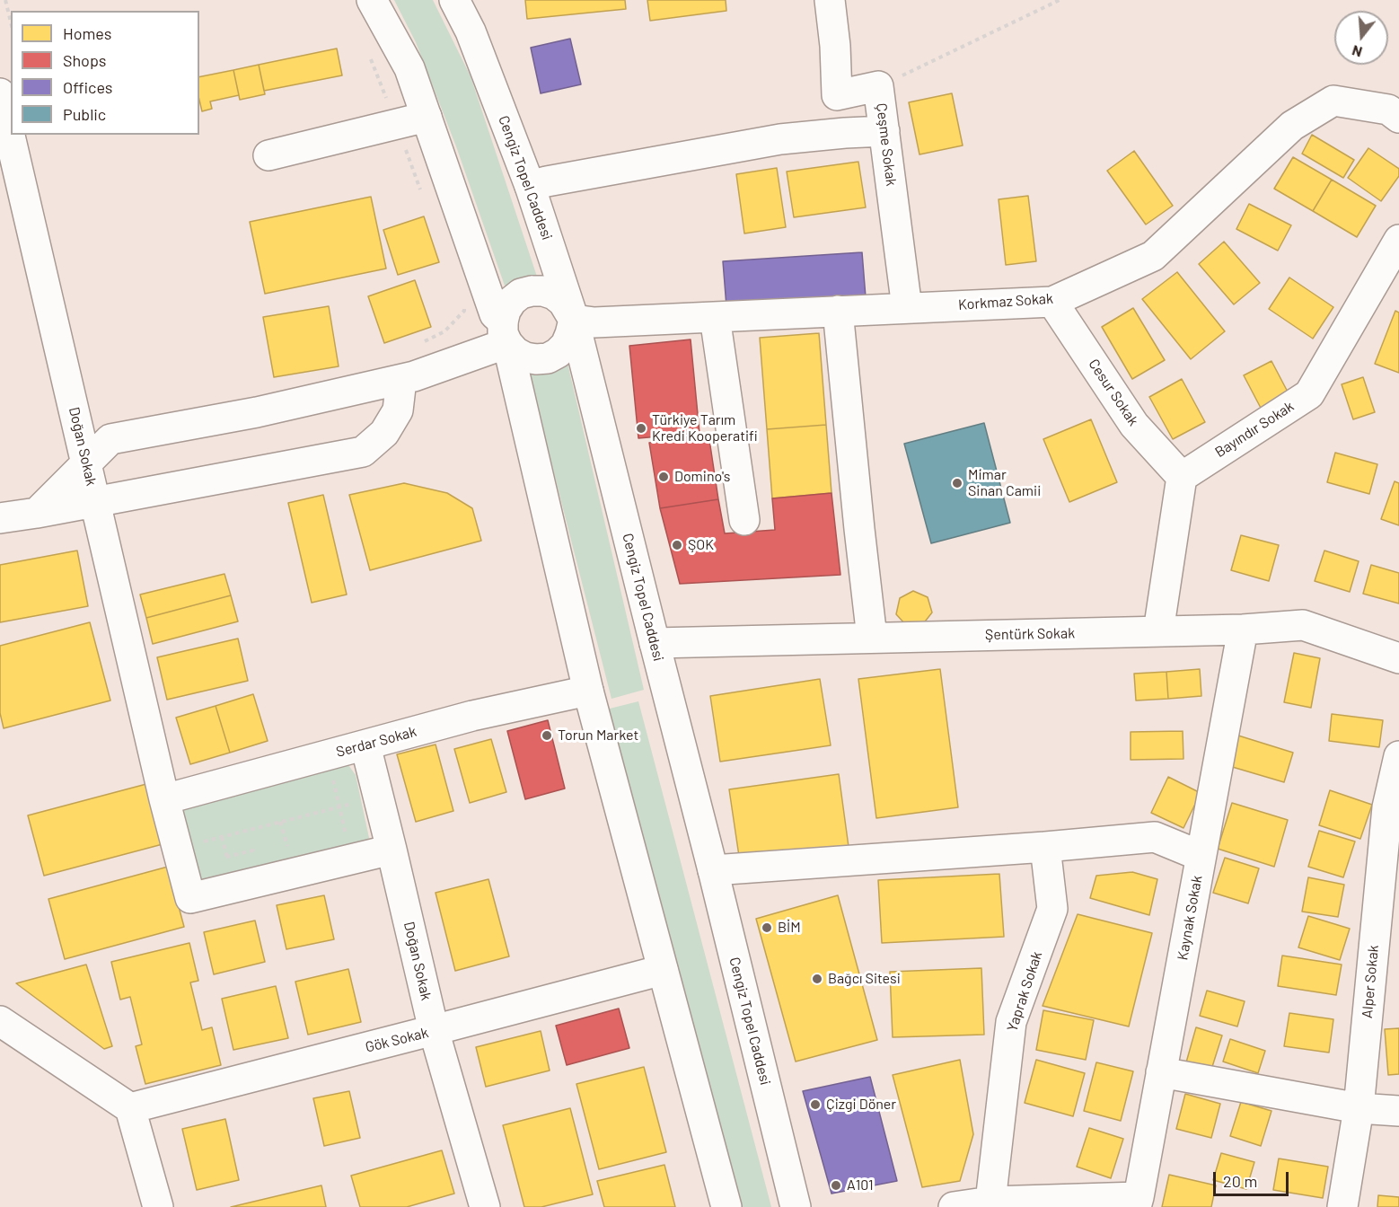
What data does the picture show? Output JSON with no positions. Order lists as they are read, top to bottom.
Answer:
{
  "streets": {
    "street": [
      "Çeşme Sokak",
      "Cengiz Topel Caddesi",
      "Korkmaz Sokak",
      "Cesur Sokak",
      "Bayındır Sokak",
      "Doğan Sokak",
      "Şentürk Sokak",
      "Serdar Sokak",
      "Kaynak Sokak",
      "Alper Sokak",
      "Yaprak Sokak",
      "Gök Sokak"
    ]
  },
  "crossings": [
    ["Çeşme Sokak", "Korkmaz Sokak"],
    ["Cengiz Topel Caddesi", "Korkmaz Sokak"],
    ["Cengiz Topel Caddesi", "Şentürk Sokak"],
    ["Korkmaz Sokak", "Cesur Sokak"],
    ["Cesur Sokak", "Bayındır Sokak"],
    ["Doğan Sokak", "Serdar Sokak"],
    ["Doğan Sokak", "Gök Sokak"],
    ["Şentürk Sokak", "Kaynak Sokak"]
  ],
  "places": [
    "Türkiye Tarım Kredi Kooperatifi",
    "Domino's",
    "Mimar Sinan Camii",
    "ŞOK",
    "Torun Market",
    "BİM",
    "Bağcı Sitesi",
    "Çizgi Döner",
    "A101"
  ],
  "legend": [
    "Homes",
    "Shops",
    "Offices",
    "Public"
  ],
  "scale_bar": "20 m",
  "north": "bottom"
}
